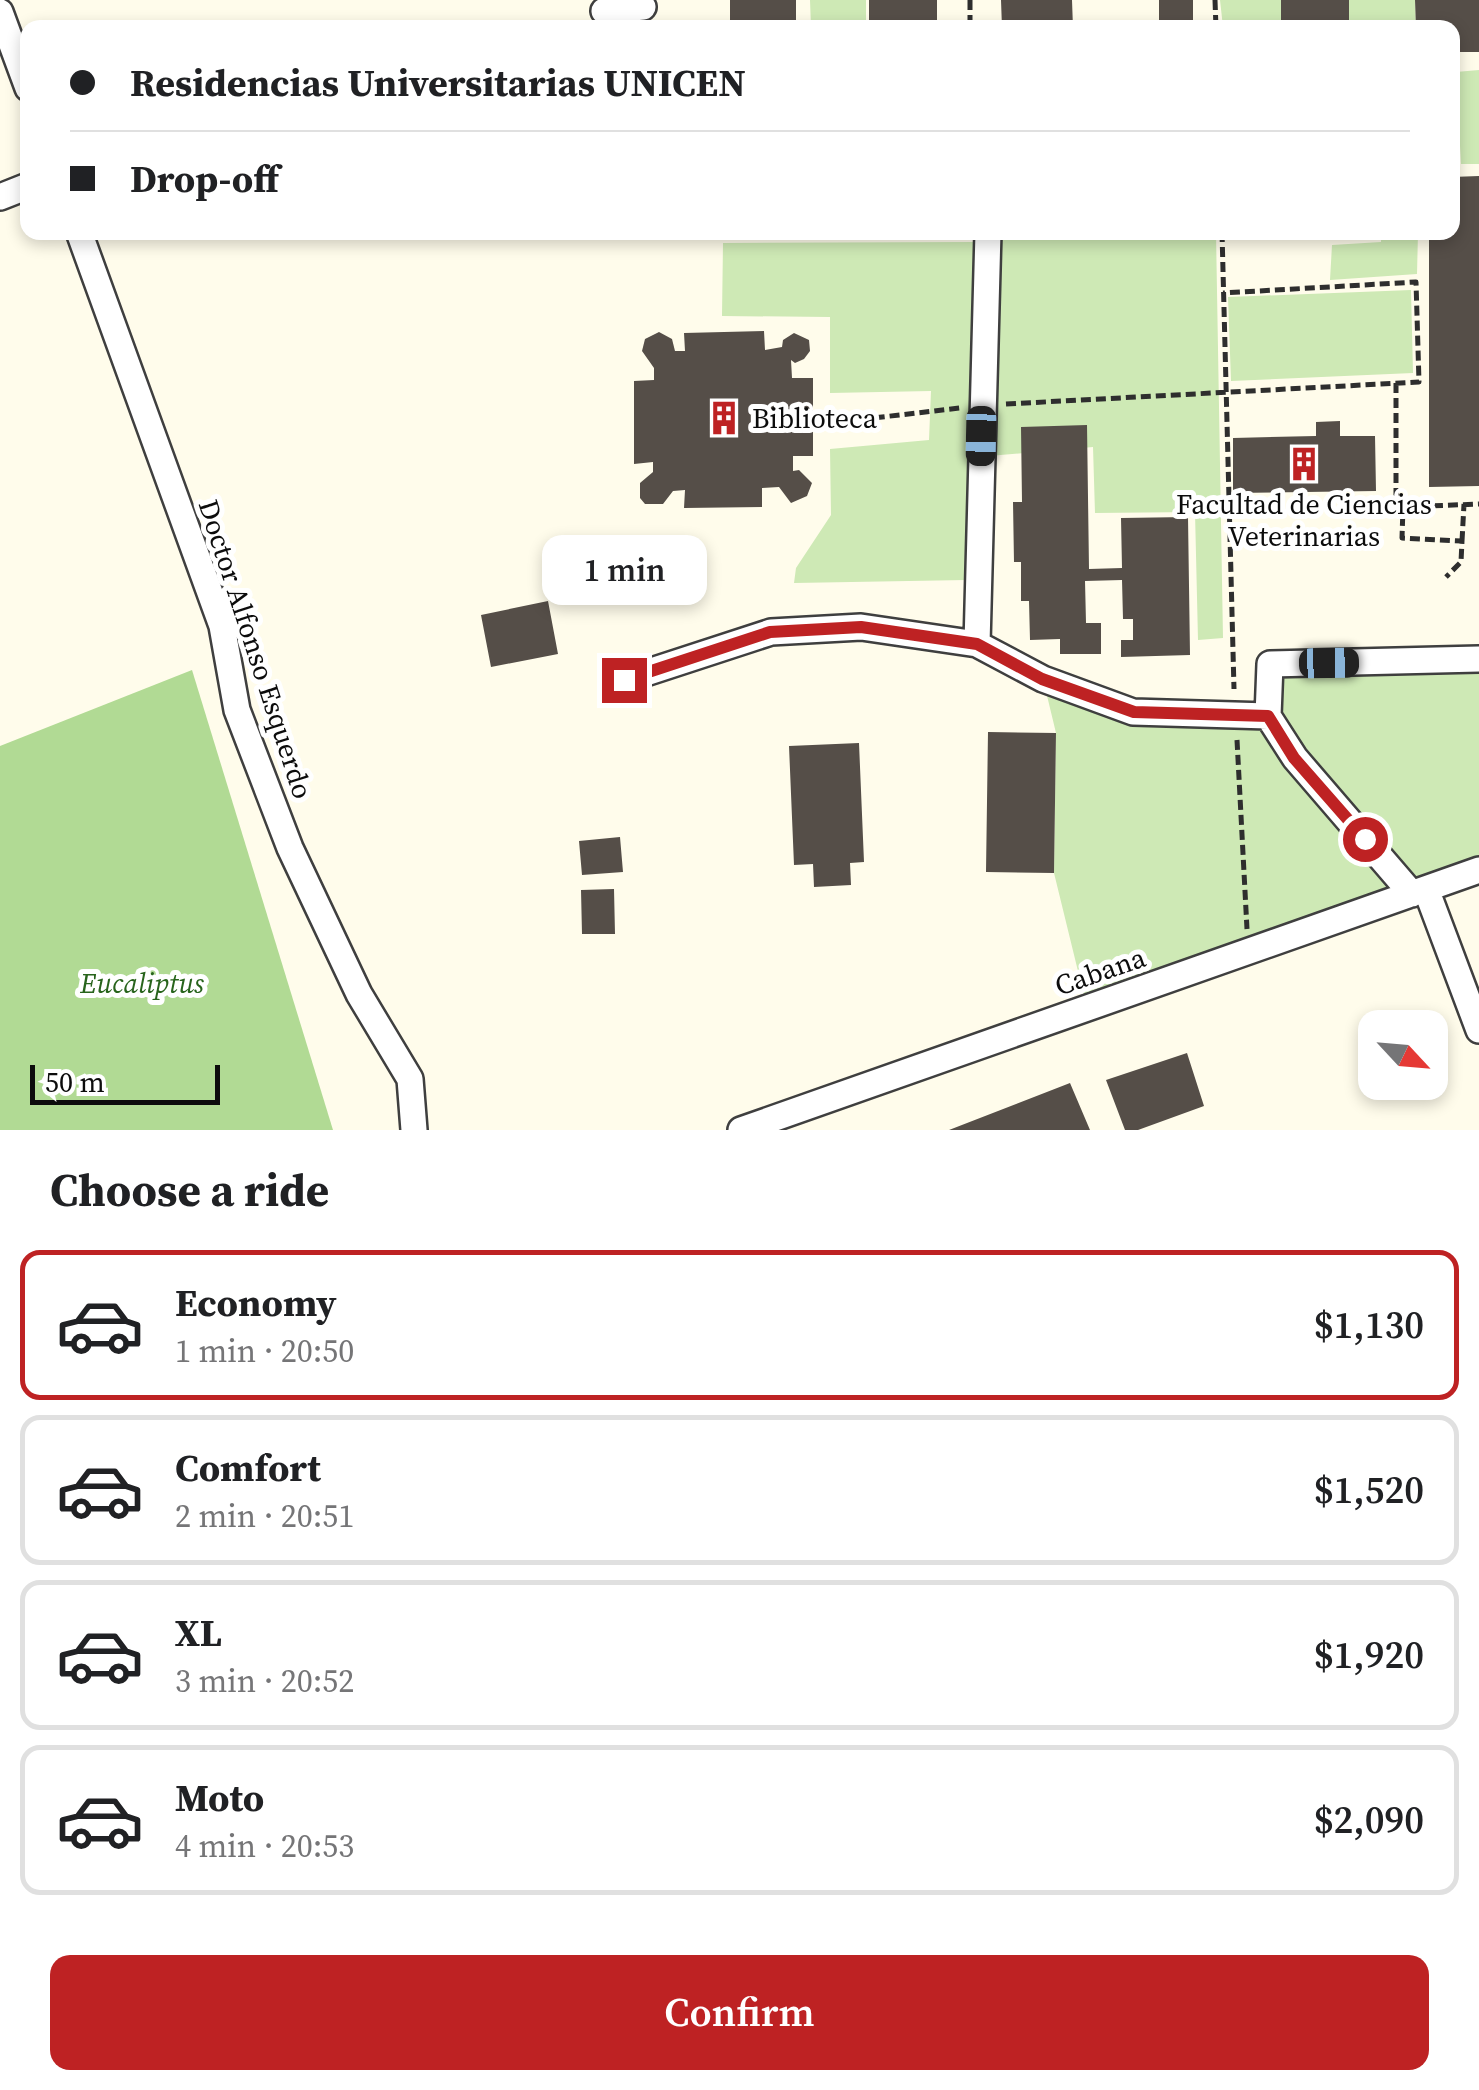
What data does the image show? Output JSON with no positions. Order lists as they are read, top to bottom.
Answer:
{
  "streets": {
    "street": ["Doctor Alfonso Esquerdo", "Cabana"]
  },
  "parks": ["Eucaliptus"],
  "places": {
    "building": ["Biblioteca", "Facultad de Ciencias Veterinarias"]
  },
  "scale_bar": "50 m",
  "north": "bottom right",
  "page": {
    "banner": ["Residencias Universitarias UNICEN", "Drop-off"],
    "bubble": "1 min",
    "scale": "50 m",
    "heading": "Choose a ride",
    "list": [
      {
        "name": "Economy",
        "note": "1 min · 20:50",
        "value": "$1,130"
      },
      {
        "name": "Comfort",
        "note": "2 min · 20:51",
        "value": "$1,520"
      },
      {
        "name": "XL",
        "note": "3 min · 20:52",
        "value": "$1,920"
      },
      {
        "name": "Moto",
        "note": "4 min · 20:53",
        "value": "$2,090"
      }
    ],
    "buttons": "Confirm"
  }
}
